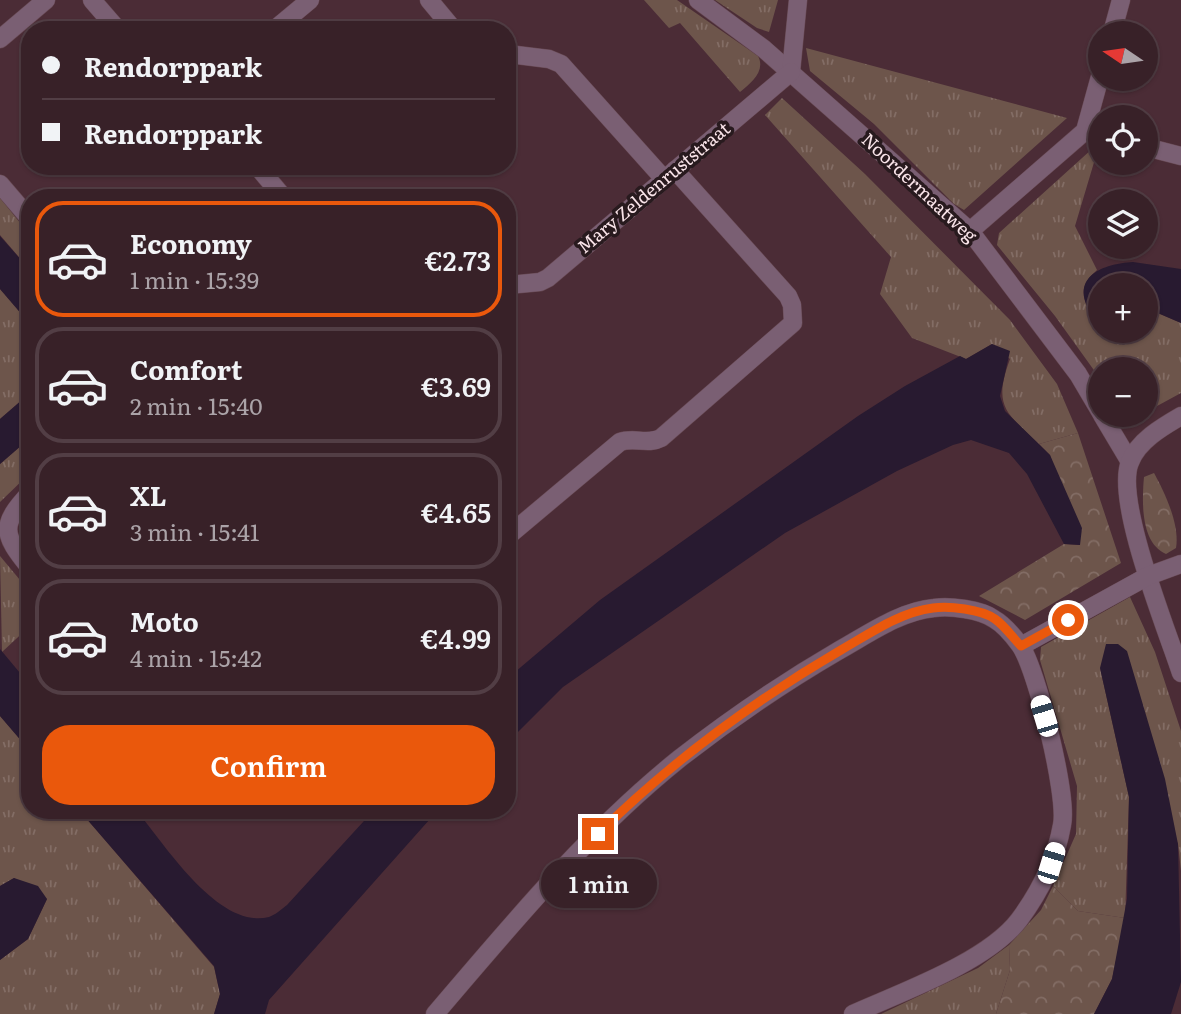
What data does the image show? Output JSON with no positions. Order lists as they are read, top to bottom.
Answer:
{
  "streets": {
    "street": ["Mary Zeldenruststraat", "Noordermaatweg"]
  },
  "crossings": [
    ["Mary Zeldenruststraat", "Noordermaatweg"]
  ],
  "north": "left",
  "page": {
    "map_buttons": ["+", "−"],
    "banner": ["Rendorppark", "Rendorppark"],
    "list": [
      {
        "name": "Economy",
        "note": "1 min · 15:39",
        "value": "€2.73"
      },
      {
        "name": "Comfort",
        "note": "2 min · 15:40",
        "value": "€3.69"
      },
      {
        "name": "XL",
        "note": "3 min · 15:41",
        "value": "€4.65"
      },
      {
        "name": "Moto",
        "note": "4 min · 15:42",
        "value": "€4.99"
      }
    ],
    "buttons": "Confirm",
    "bubble": "1 min"
  }
}
